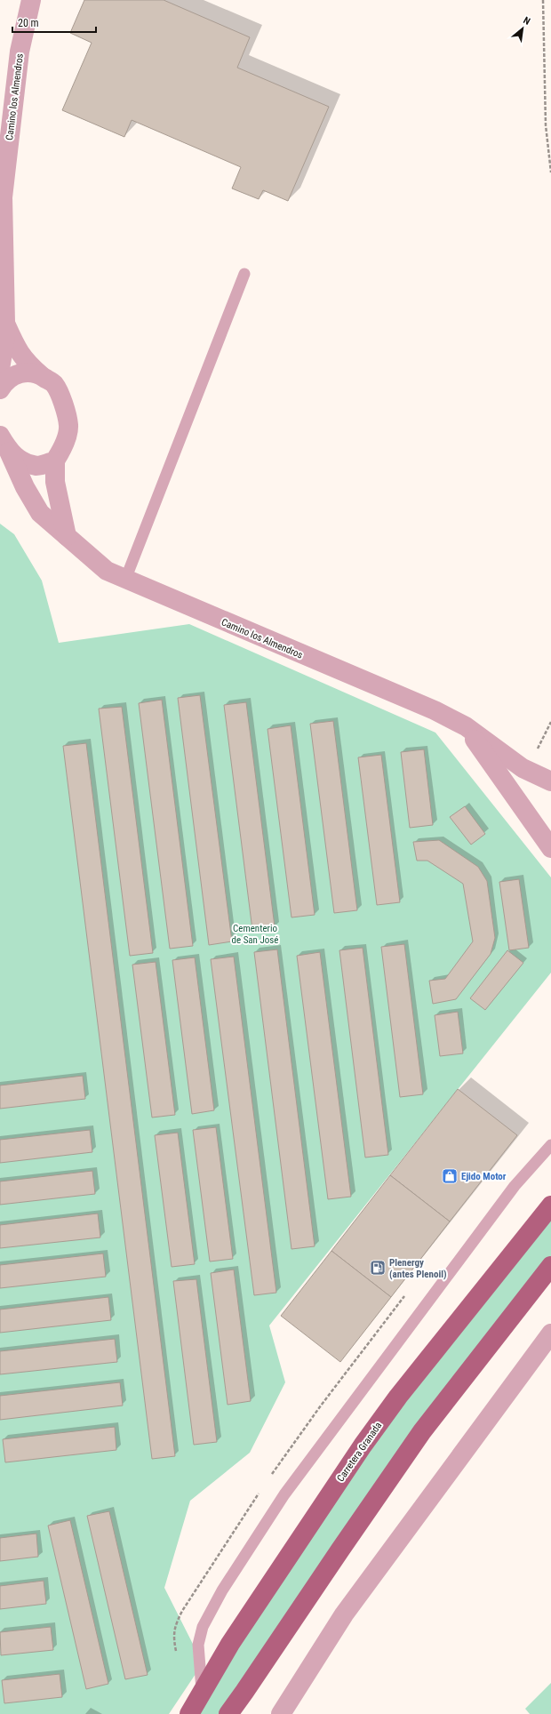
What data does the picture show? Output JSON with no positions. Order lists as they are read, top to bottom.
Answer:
{
  "streets": {
    "main road": ["Carretera Granada"],
    "street": ["Camino los Almendros"]
  },
  "parks": ["Cementerio de San José"],
  "places": {
    "shop": ["Ejido Motor"],
    "fuel station": ["Plenergy (antes Plenoil)"]
  },
  "scale_bar": "20 m",
  "north": "top right"
}
